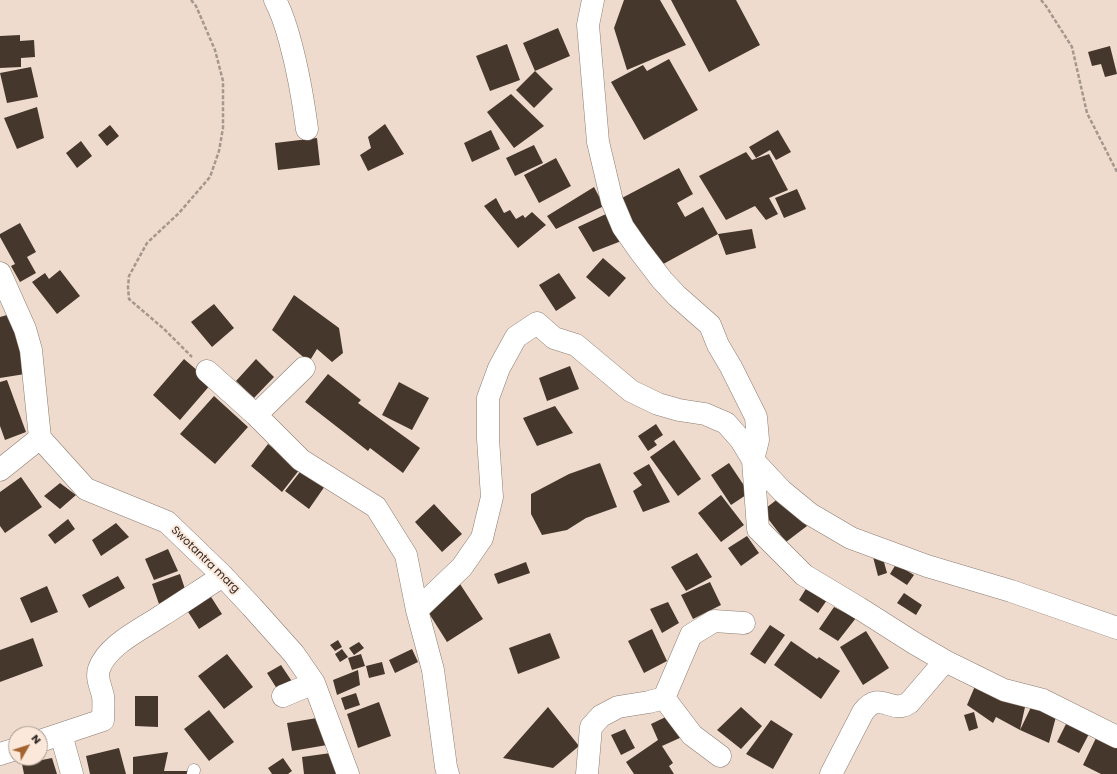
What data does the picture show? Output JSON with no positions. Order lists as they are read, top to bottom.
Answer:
{
  "streets": {
    "street": ["Swotantra marg"]
  },
  "north": "top right"
}
